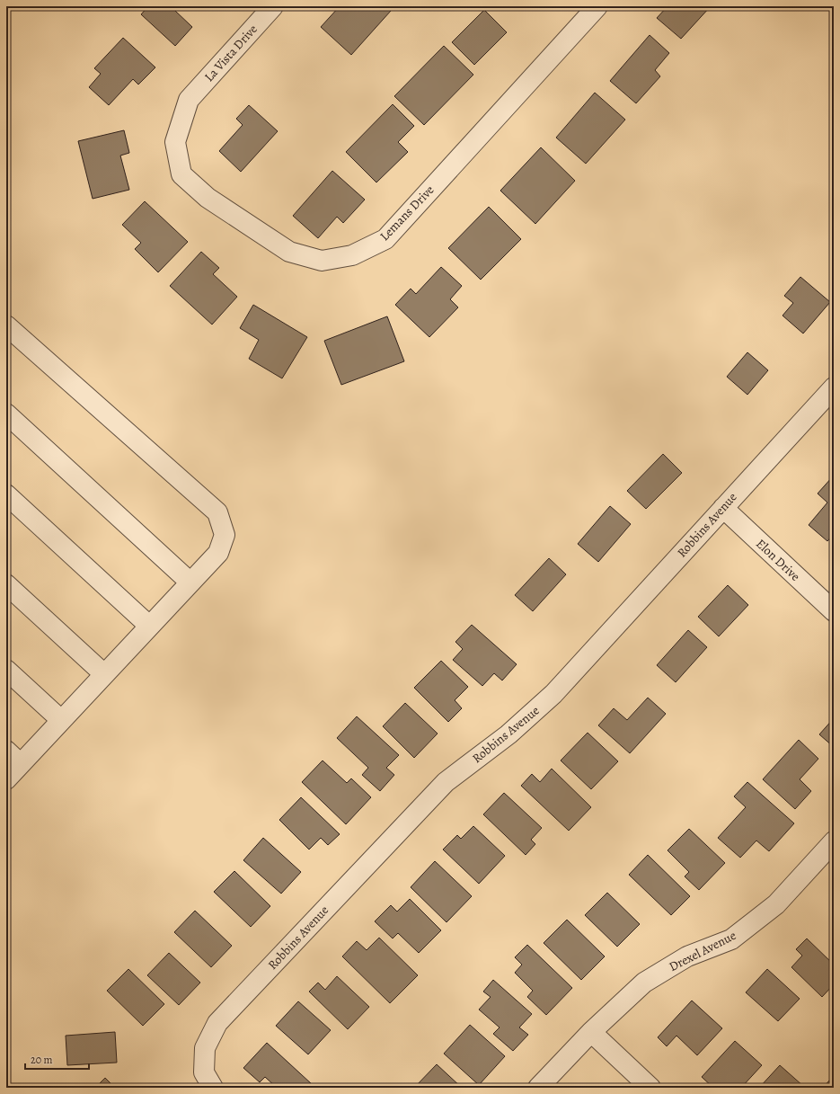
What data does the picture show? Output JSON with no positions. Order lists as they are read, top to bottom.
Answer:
{
  "streets": {
    "street": [
      "La Vista Drive",
      "Lemans Drive",
      "Robbins Avenue",
      "Elon Drive",
      "Drexel Avenue"
    ]
  },
  "crossings": [
    ["La Vista Drive", "Lemans Drive"],
    ["Robbins Avenue", "Elon Drive"]
  ],
  "scale_bar": "20 m"
}
